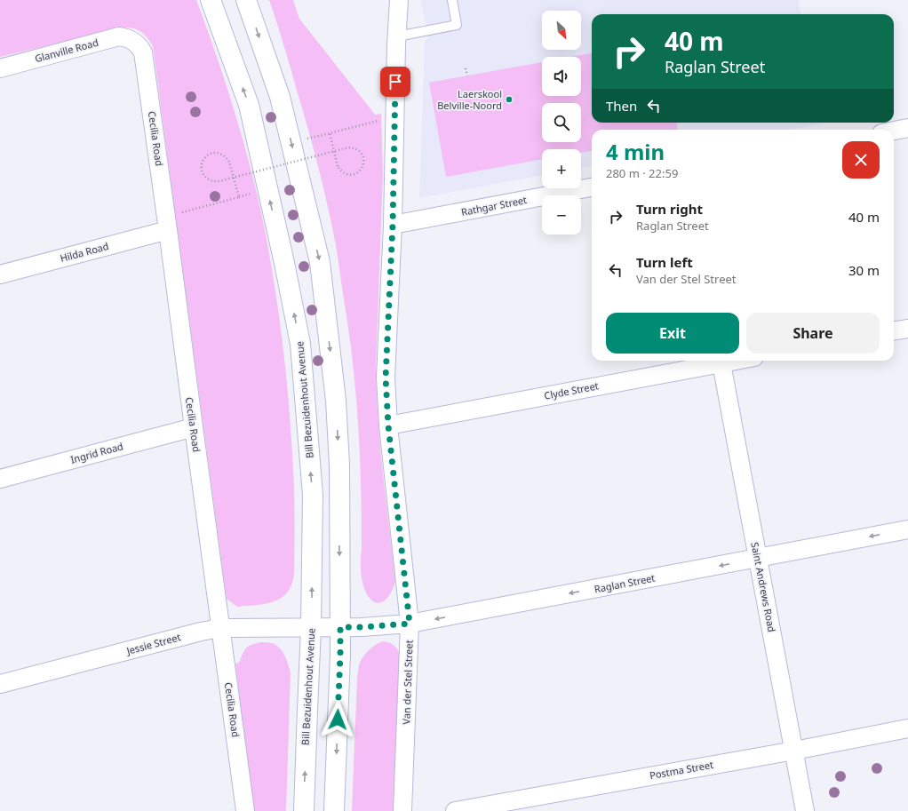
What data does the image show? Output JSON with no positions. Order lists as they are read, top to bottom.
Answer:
{
  "streets": {
    "main road": ["Bill Bezuidenhout Avenue"],
    "street": [
      "Glanville Road",
      "Cecilia Road",
      "Rathgar Street",
      "Hilda Road",
      "Clyde Street",
      "Ingrid Road",
      "Raglan Street",
      "Saint Andrews Road",
      "Jessie Street",
      "Van der Stel Street",
      "Postma Street"
    ]
  },
  "crossings": [
    ["Glanville Road", "Cecilia Road"],
    ["Cecilia Road", "Hilda Road"],
    ["Cecilia Road", "Ingrid Road"],
    ["Cecilia Road", "Jessie Street"],
    ["Rathgar Street", "Van der Stel Street"],
    ["Clyde Street", "Saint Andrews Road"],
    ["Clyde Street", "Van der Stel Street"],
    ["Bill Bezuidenhout Avenue", "Raglan Street"],
    ["Bill Bezuidenhout Avenue", "Jessie Street"],
    ["Raglan Street", "Saint Andrews Road"],
    ["Raglan Street", "Jessie Street"],
    ["Raglan Street", "Van der Stel Street"],
    ["Saint Andrews Road", "Postma Street"]
  ],
  "one_way": ["Raglan Street"],
  "places": ["Laerskool Belville-Noord"],
  "north": "bottom right",
  "page": {
    "map_buttons": ["+", "−"],
    "turn": ["40 m", "Raglan Street"],
    "then": "Then",
    "heading": ["4 min", "280 m · 22:59"],
    "list": [
      {
        "name": "Turn right",
        "note": "Raglan Street",
        "value": "40 m"
      },
      {
        "name": "Turn left",
        "note": "Van der Stel Street",
        "value": "30 m"
      }
    ],
    "buttons": ["Exit", "Share"]
  }
}
